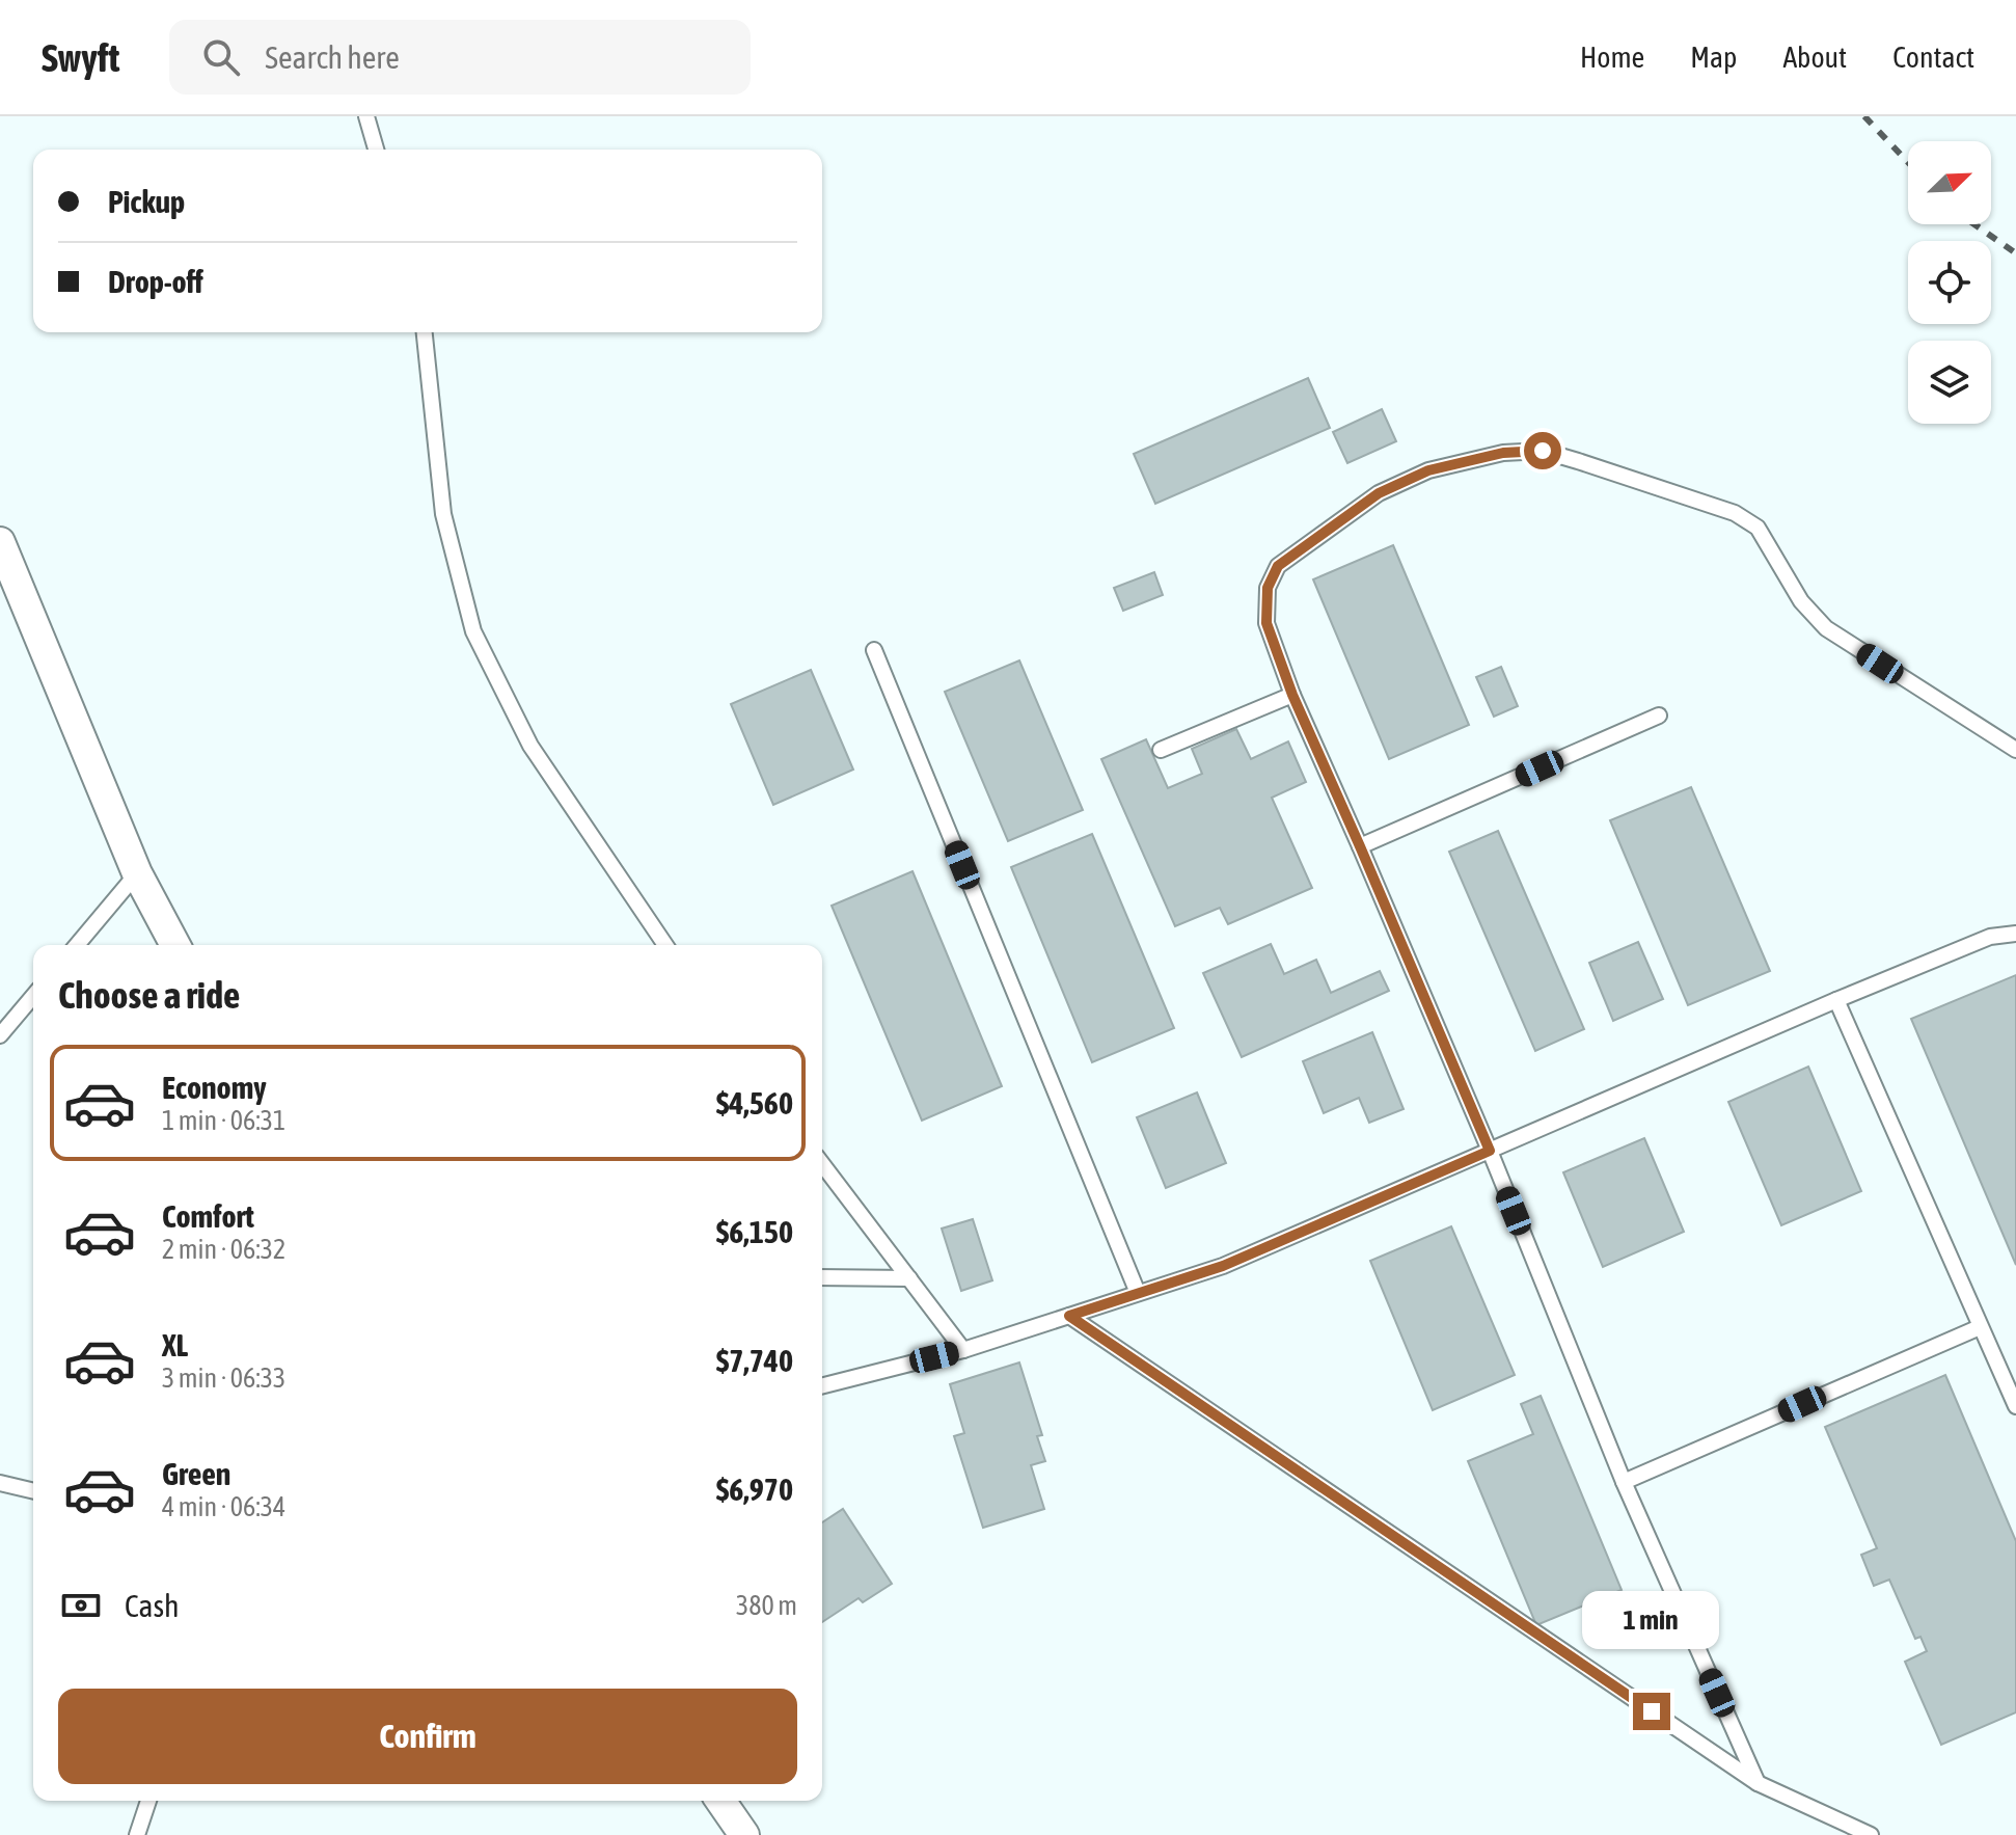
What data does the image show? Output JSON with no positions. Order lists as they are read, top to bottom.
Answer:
{
  "north": "top right",
  "page": {
    "header": "Swyft",
    "search": "Search here",
    "nav": [
      "Home",
      "Map",
      "About",
      "Contact"
    ],
    "banner": ["Pickup", "Drop-off"],
    "heading": "Choose a ride",
    "list": [
      {
        "name": "Economy",
        "note": "1 min · 06:31",
        "value": "$4,560"
      },
      {
        "name": "Comfort",
        "note": "2 min · 06:32",
        "value": "$6,150"
      },
      {
        "name": "XL",
        "note": "3 min · 06:33",
        "value": "$7,740"
      },
      {
        "name": "Green",
        "note": "4 min · 06:34",
        "value": "$6,970"
      }
    ],
    "pay": ["Cash", "380 m"],
    "bubble": "1 min",
    "buttons": "Confirm"
  }
}
